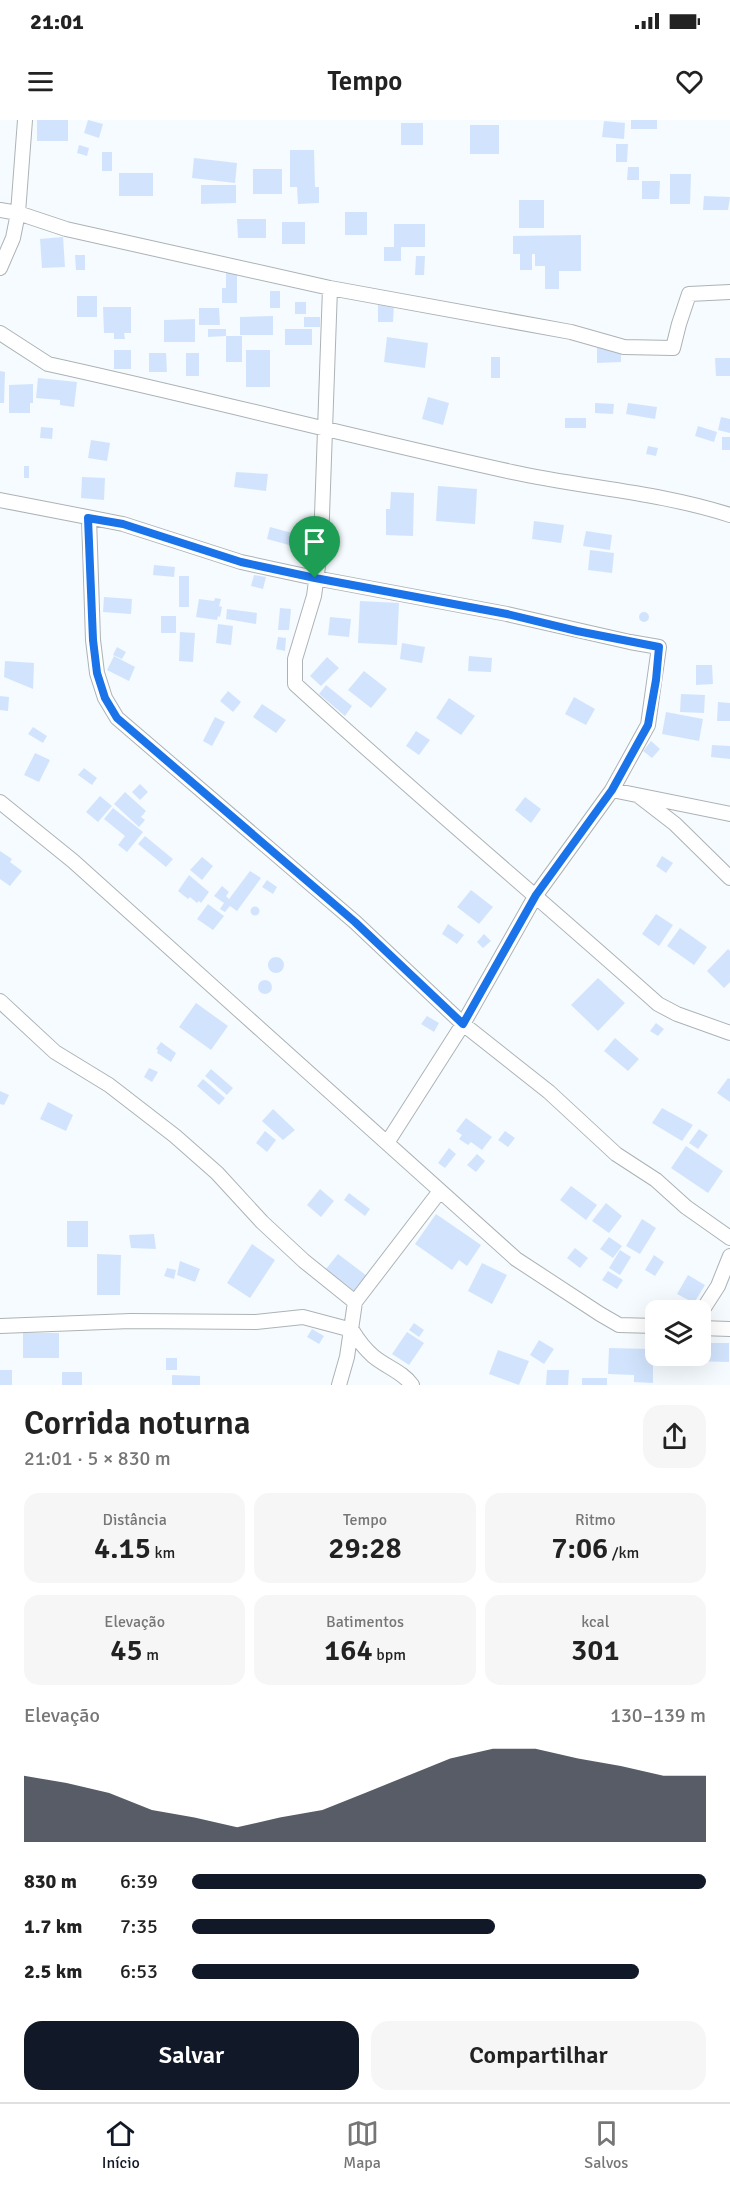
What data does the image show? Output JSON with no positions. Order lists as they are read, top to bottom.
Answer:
{
  "page": {
    "status": "21:01",
    "header": "Tempo",
    "heading": ["Corrida noturna", "21:01 · 5 × 830 m"],
    "stats": [
      ["Distância", "4.15 km"],
      ["Tempo", "29:28"],
      ["Ritmo", "7:06 /km"],
      ["Elevação", "45 m"],
      ["Batimentos", "164 bpm"],
      ["kcal", "301"]
    ],
    "chart": ["Elevação", "130–139 m"],
    "list": [
      {
        "name": "830 m",
        "note": "6:39"
      },
      {
        "name": "1.7 km",
        "note": "7:35"
      },
      {
        "name": "2.5 km",
        "note": "6:53"
      }
    ],
    "buttons": ["Salvar", "Compartilhar"],
    "tabs": ["Início", "Mapa", "Salvos"]
  }
}
